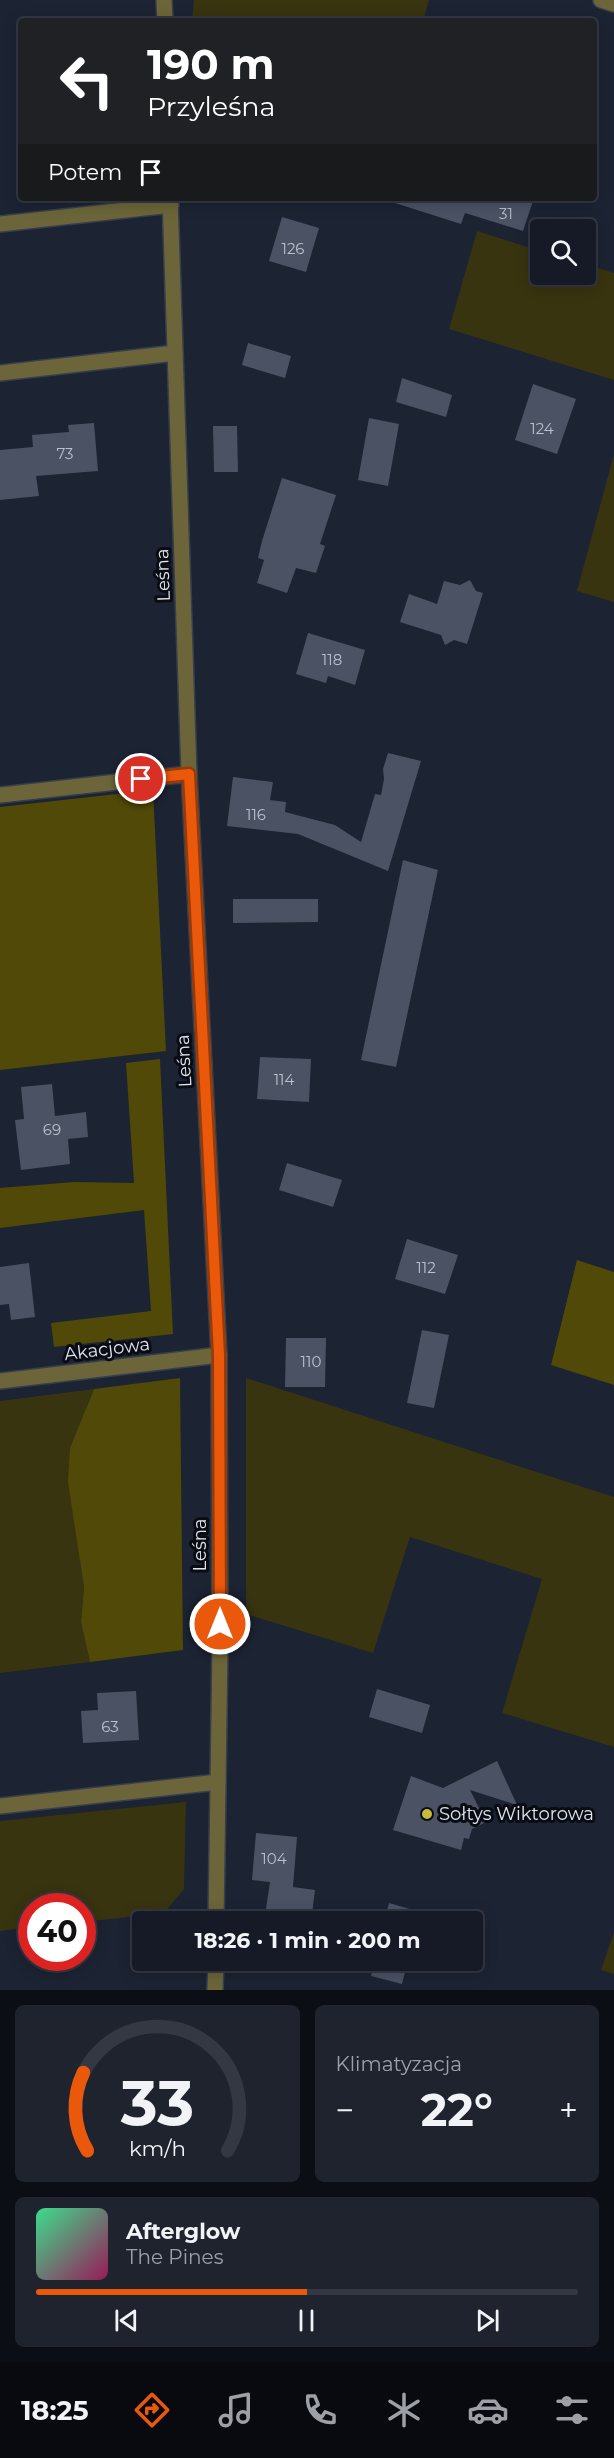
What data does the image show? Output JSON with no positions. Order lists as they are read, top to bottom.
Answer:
{
  "streets": {
    "street": ["Leśna", "Akacjowa"]
  },
  "crossings": [
    ["Leśna", "Akacjowa"]
  ],
  "places": ["Sołtys Wiktorowa"],
  "house_numbers": [
    "31",
    "126",
    "124",
    "73",
    "118",
    "116",
    "114",
    "69",
    "112",
    "110",
    "63",
    "104"
  ],
  "page": {
    "turn": ["190 m", "Przyleśna"],
    "then": "Potem",
    "limit": "40",
    "trip": "18:26 · 1 min · 200 m",
    "tile": "Klimatyzacja",
    "heat": ["−", "22°", "+"],
    "song": ["Afterglow", "The Pines"],
    "tabs": "18:25",
    "gauge": ["33", "km/h"]
  }
}
